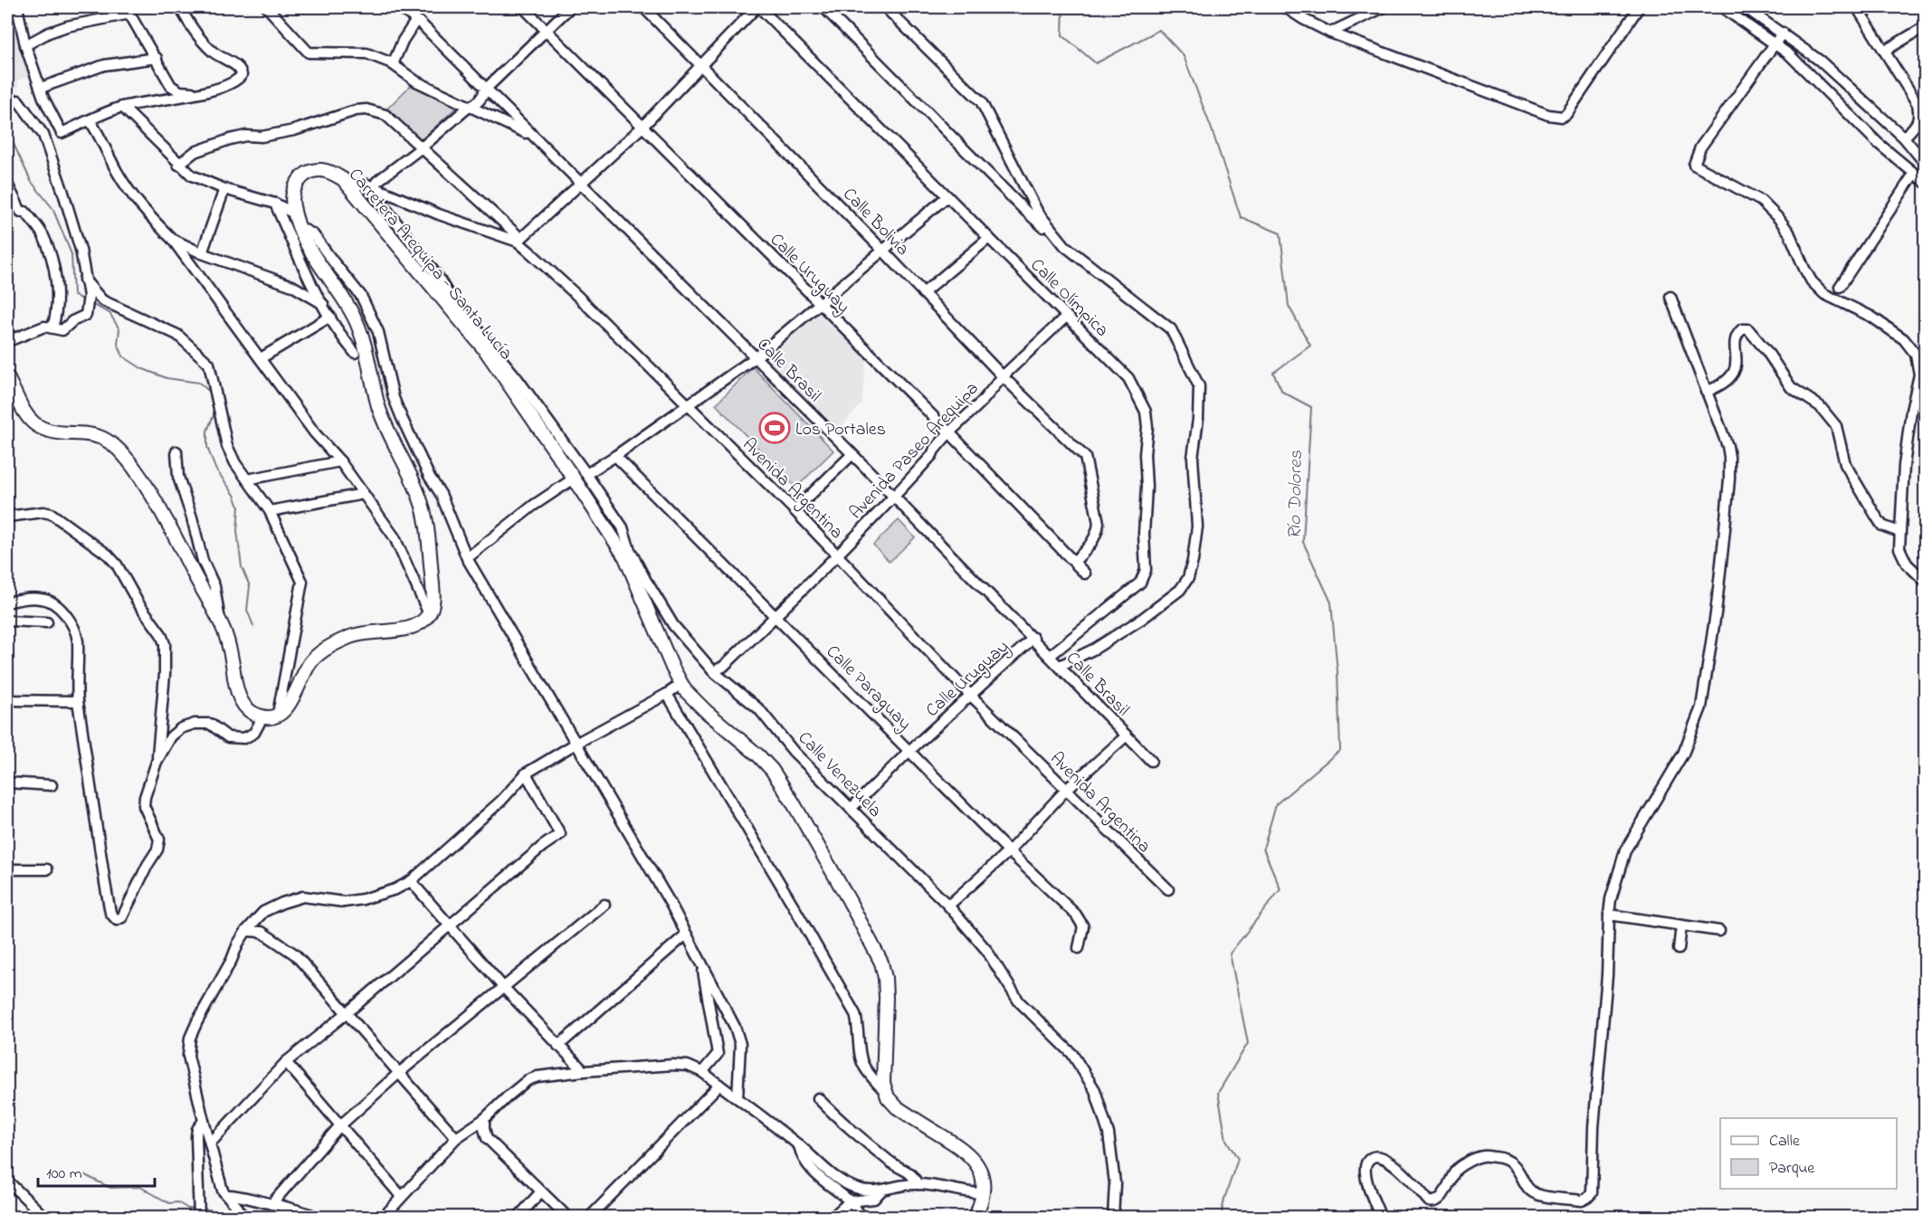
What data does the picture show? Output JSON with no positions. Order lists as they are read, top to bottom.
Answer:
{
  "streets": {
    "main road": ["Carretera Arequipa - Santa Lucía"],
    "street": [
      "Calle Bolivia",
      "Calle Uruguay",
      "Calle Olímpica",
      "Calle Brasil",
      "Avenida Paseo Arequipa",
      "Avenida Argentina",
      "Calle Paraguay",
      "Calle Venezuela"
    ]
  },
  "crossings": [
    ["Calle Bolivia", "Calle Uruguay"],
    ["Calle Bolivia", "Avenida Paseo Arequipa"],
    ["Carretera Arequipa - Santa Lucía", "Avenida Argentina"],
    ["Carretera Arequipa - Santa Lucía", "Calle Venezuela"],
    ["Calle Uruguay", "Calle Brasil"],
    ["Calle Uruguay", "Avenida Paseo Arequipa"],
    ["Calle Uruguay", "Avenida Argentina"],
    ["Calle Uruguay", "Calle Paraguay"],
    ["Calle Uruguay", "Calle Venezuela"],
    ["Calle Olímpica", "Calle Brasil"],
    ["Calle Olímpica", "Avenida Paseo Arequipa"],
    ["Calle Brasil", "Avenida Paseo Arequipa"],
    ["Avenida Paseo Arequipa", "Avenida Argentina"],
    ["Avenida Paseo Arequipa", "Calle Paraguay"],
    ["Avenida Paseo Arequipa", "Calle Venezuela"]
  ],
  "water": ["Río Dolores"],
  "places": {
    "sports": ["Los Portales"]
  },
  "legend": ["Calle", "Parque"],
  "scale_bar": "100 m"
}
